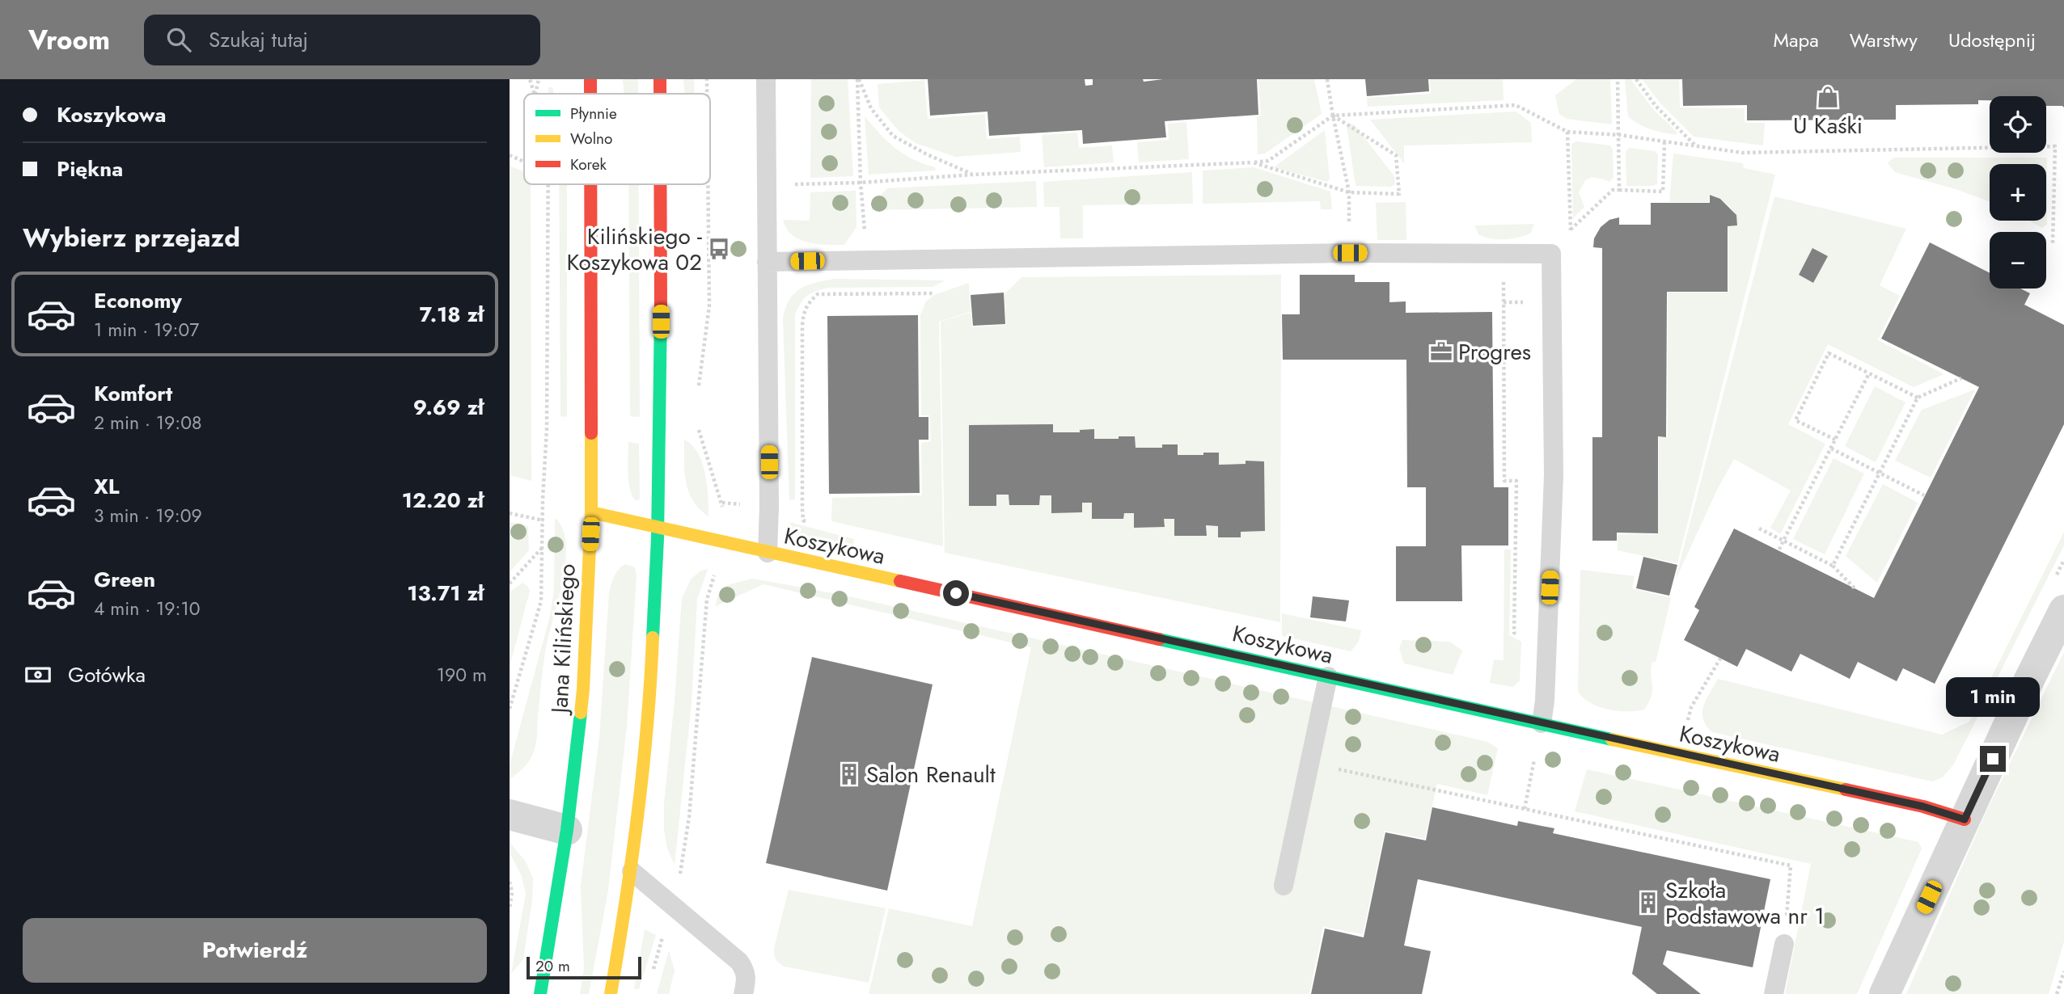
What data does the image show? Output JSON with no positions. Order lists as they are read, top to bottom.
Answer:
{
  "streets": {
    "street": ["Koszykowa", "Jana Kilińskiego"]
  },
  "crossings": [
    ["Koszykowa", "Jana Kilińskiego"]
  ],
  "places": {
    "shop": ["U Kaśki"],
    "bus stop": ["Kilińskiego - Koszykowa 02"],
    "office": ["Progres"],
    "building": ["Salon Renault", "Szkoła Podstawowa nr 1"]
  },
  "legend": ["Płynnie", "Wolno", "Korek"],
  "scale_bar": "20 m",
  "page": {
    "header": "Vroom",
    "search": "Szukaj tutaj",
    "nav": ["Mapa", "Warstwy", "Udostępnij"],
    "banner": ["Koszykowa", "Piękna"],
    "map_buttons": ["+", "−"],
    "heading": "Wybierz przejazd",
    "list": [
      {
        "name": "Economy",
        "note": "1 min · 19:07",
        "value": "7.18 zł"
      },
      {
        "name": "Komfort",
        "note": "2 min · 19:08",
        "value": "9.69 zł"
      },
      {
        "name": "XL",
        "note": "3 min · 19:09",
        "value": "12.20 zł"
      },
      {
        "name": "Green",
        "note": "4 min · 19:10",
        "value": "13.71 zł"
      }
    ],
    "pay": ["Gotówka", "190 m"],
    "bubble": "1 min",
    "buttons": "Potwierdź",
    "scale": "20 m"
  }
}
